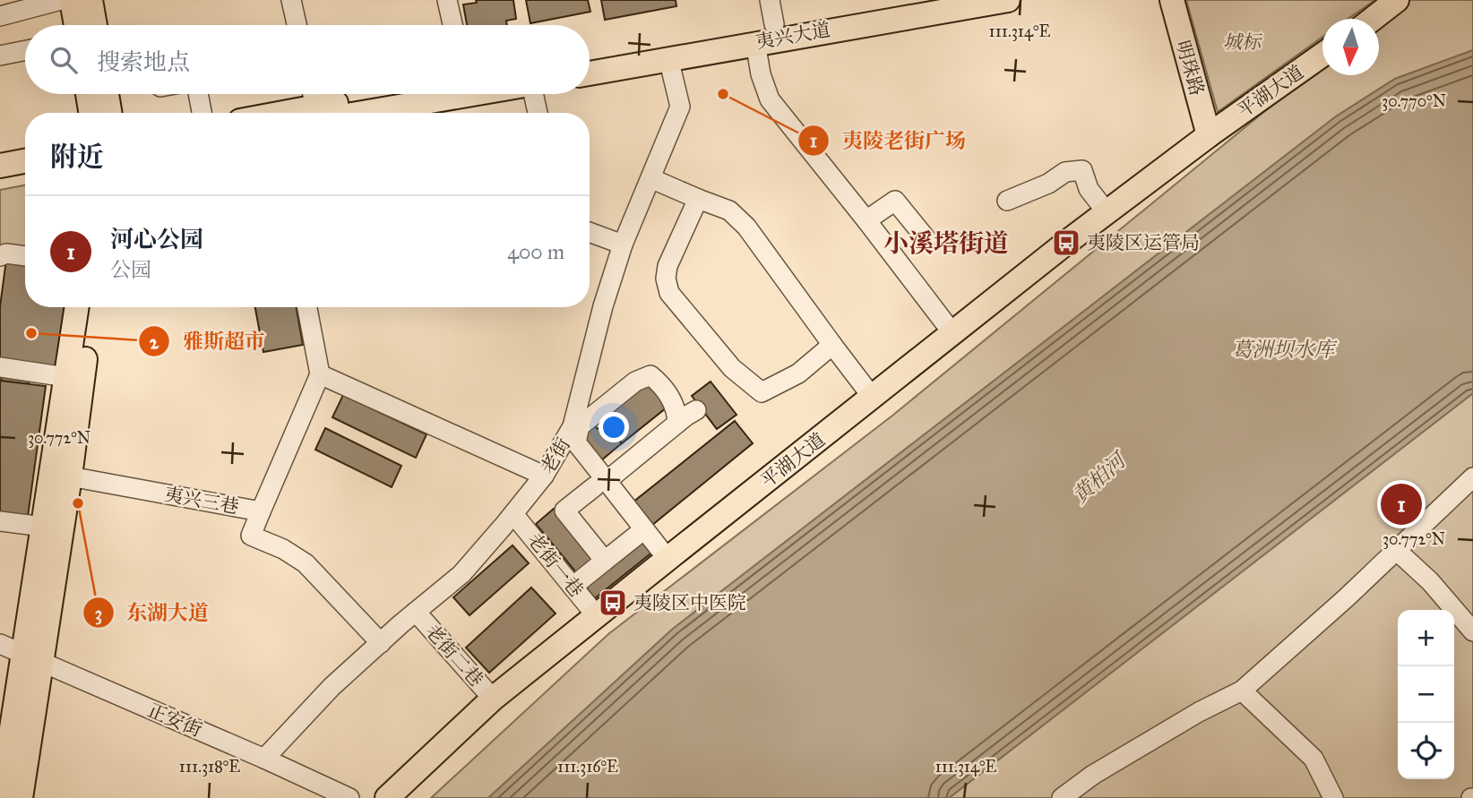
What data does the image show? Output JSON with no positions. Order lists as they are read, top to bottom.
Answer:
{
  "streets": {
    "main road": ["夷兴大道", "明珠路", "平湖大道"],
    "street": [
      "老街",
      "夷兴三巷",
      "老街一巷",
      "老街二巷",
      "正安街"
    ]
  },
  "crossings": [
    ["夷兴大道", "老街"],
    ["明珠路", "平湖大道"],
    ["平湖大道", "老街一巷"],
    ["平湖大道", "老街二巷"],
    ["老街", "老街一巷"],
    ["老街", "老街二巷"],
    ["老街", "正安街"]
  ],
  "districts": ["小溪塔街道"],
  "water": ["葛洲坝水库", "黄柏河"],
  "parks": ["城标"],
  "places": {
    "other": ["夷陵老街广场", "雅斯超市", "东湖大道"],
    "bus stop": ["夷陵区运管局", "夷陵区中医院"]
  },
  "north": "bottom",
  "page": {
    "search": "搜索地点",
    "heading": "附近",
    "list": [
      {
        "mark": "1",
        "name": "河心公园",
        "note": "公园",
        "value": "400 m"
      }
    ],
    "pins": "1",
    "map_buttons": ["+", "−"]
  },
  "coordinates": [
    "111.314°E",
    "30.770°N",
    "30.772°N",
    "111.318°E",
    "111.316°E"
  ]
}
